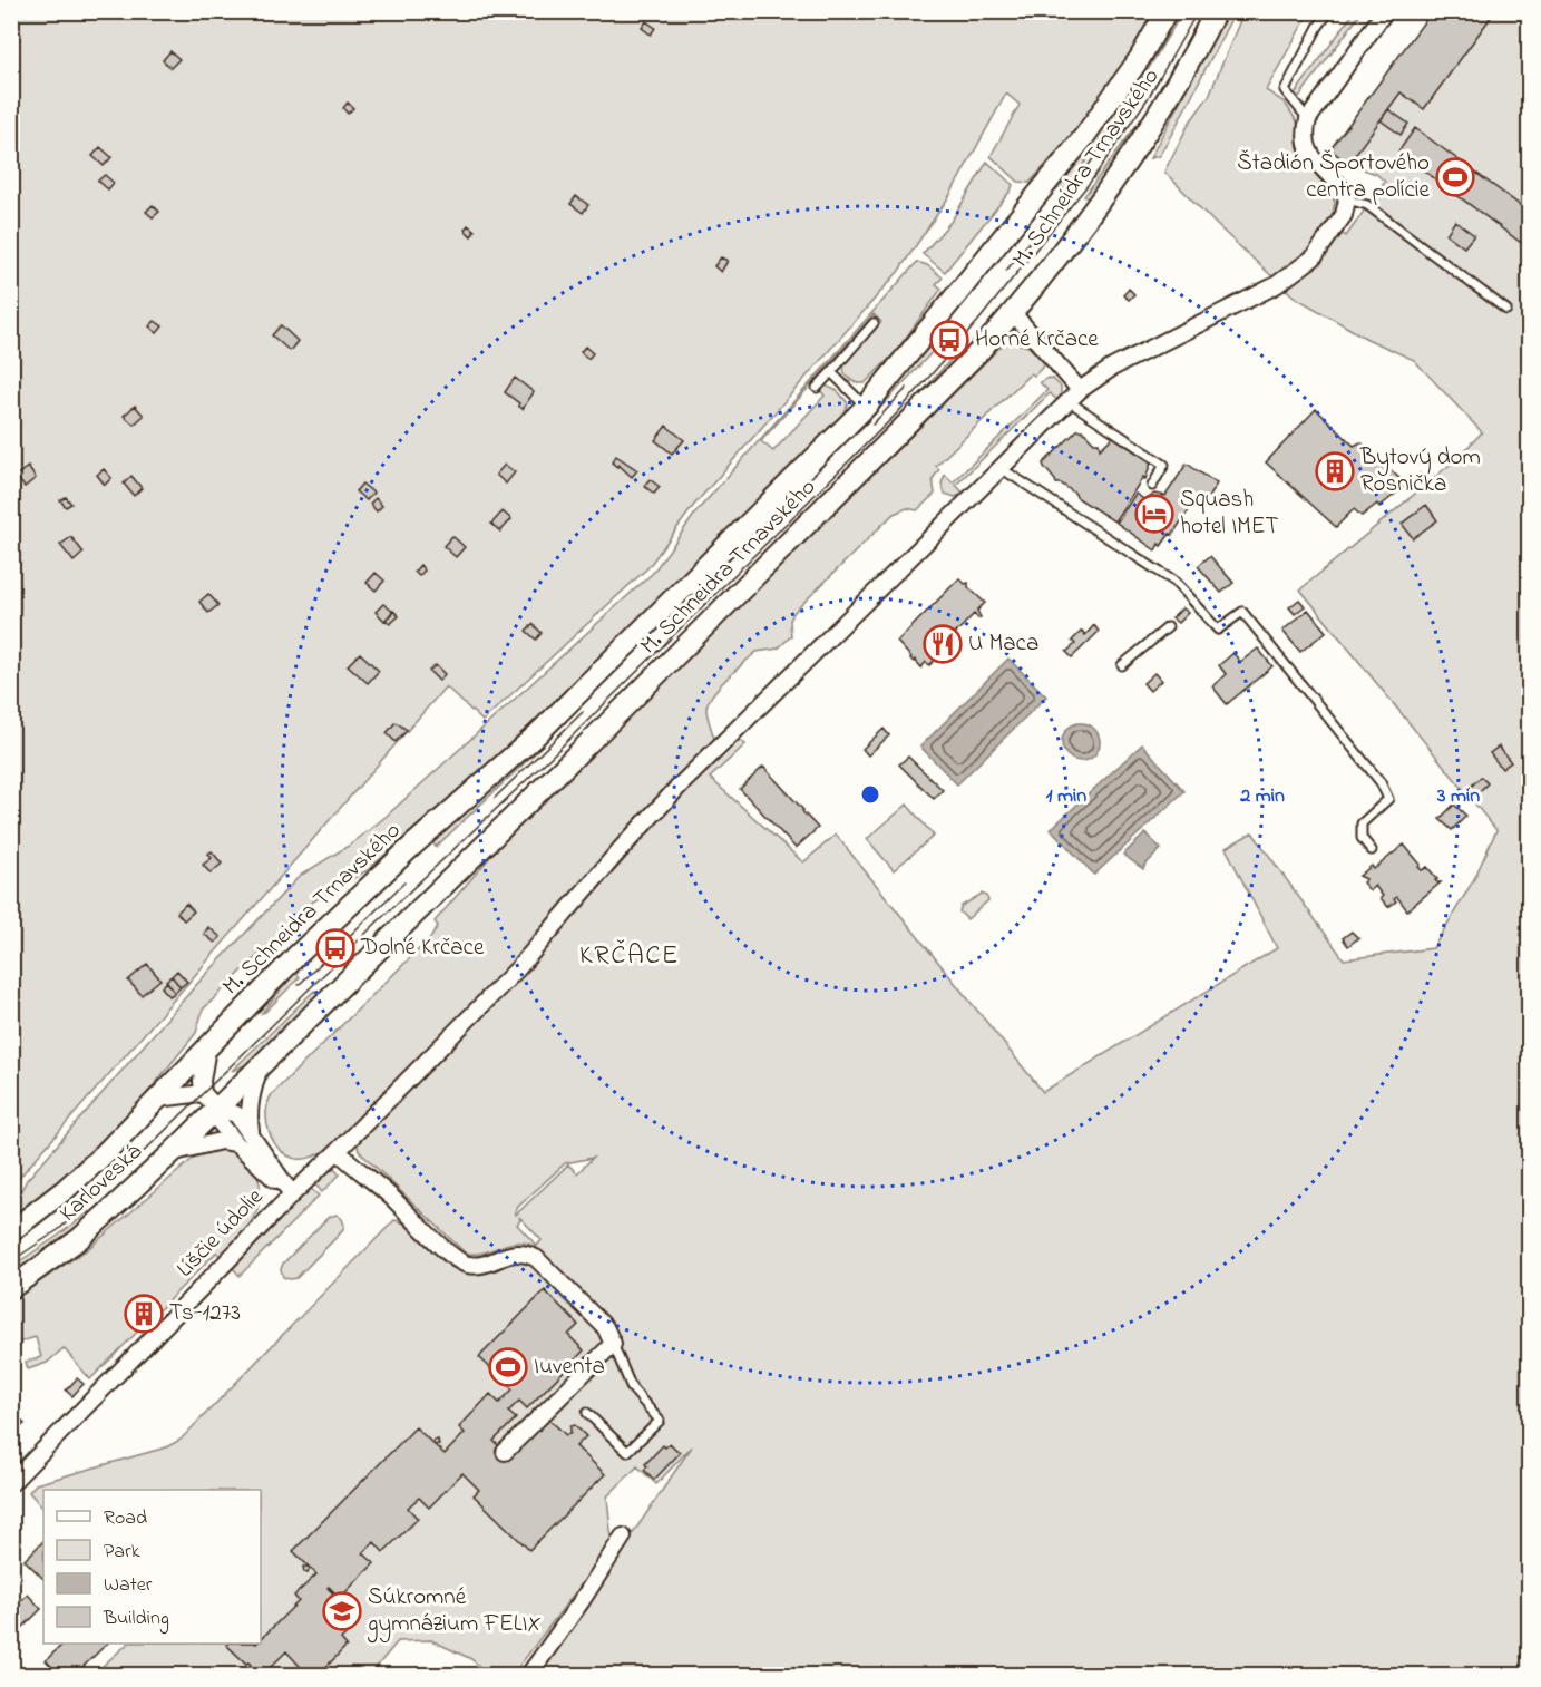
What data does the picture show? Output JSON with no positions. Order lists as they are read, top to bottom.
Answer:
{
  "streets": {
    "main road": ["M. Schneidra Trnavského", "Karloveská"],
    "street": ["Líščie údolie"]
  },
  "crossings": [
    ["M. Schneidra Trnavského", "Karloveská"]
  ],
  "districts": ["KRČACE"],
  "places": {
    "sports": ["Štadión Športového centra polície", "Iuventa"],
    "bus stop": ["Horné Krčace", "Dolné Krčace"],
    "building": ["Bytový dom Rosnička", "Ts-1273"],
    "hotel": ["Squash hotel IMET"],
    "restaurant": ["U Maca"],
    "school or university": ["Súkromné gymnázium FELIX"]
  },
  "legend": [
    "Road",
    "Park",
    "Water",
    "Building"
  ],
  "rings": ["1 min", "2 min", "3 min"]
}
